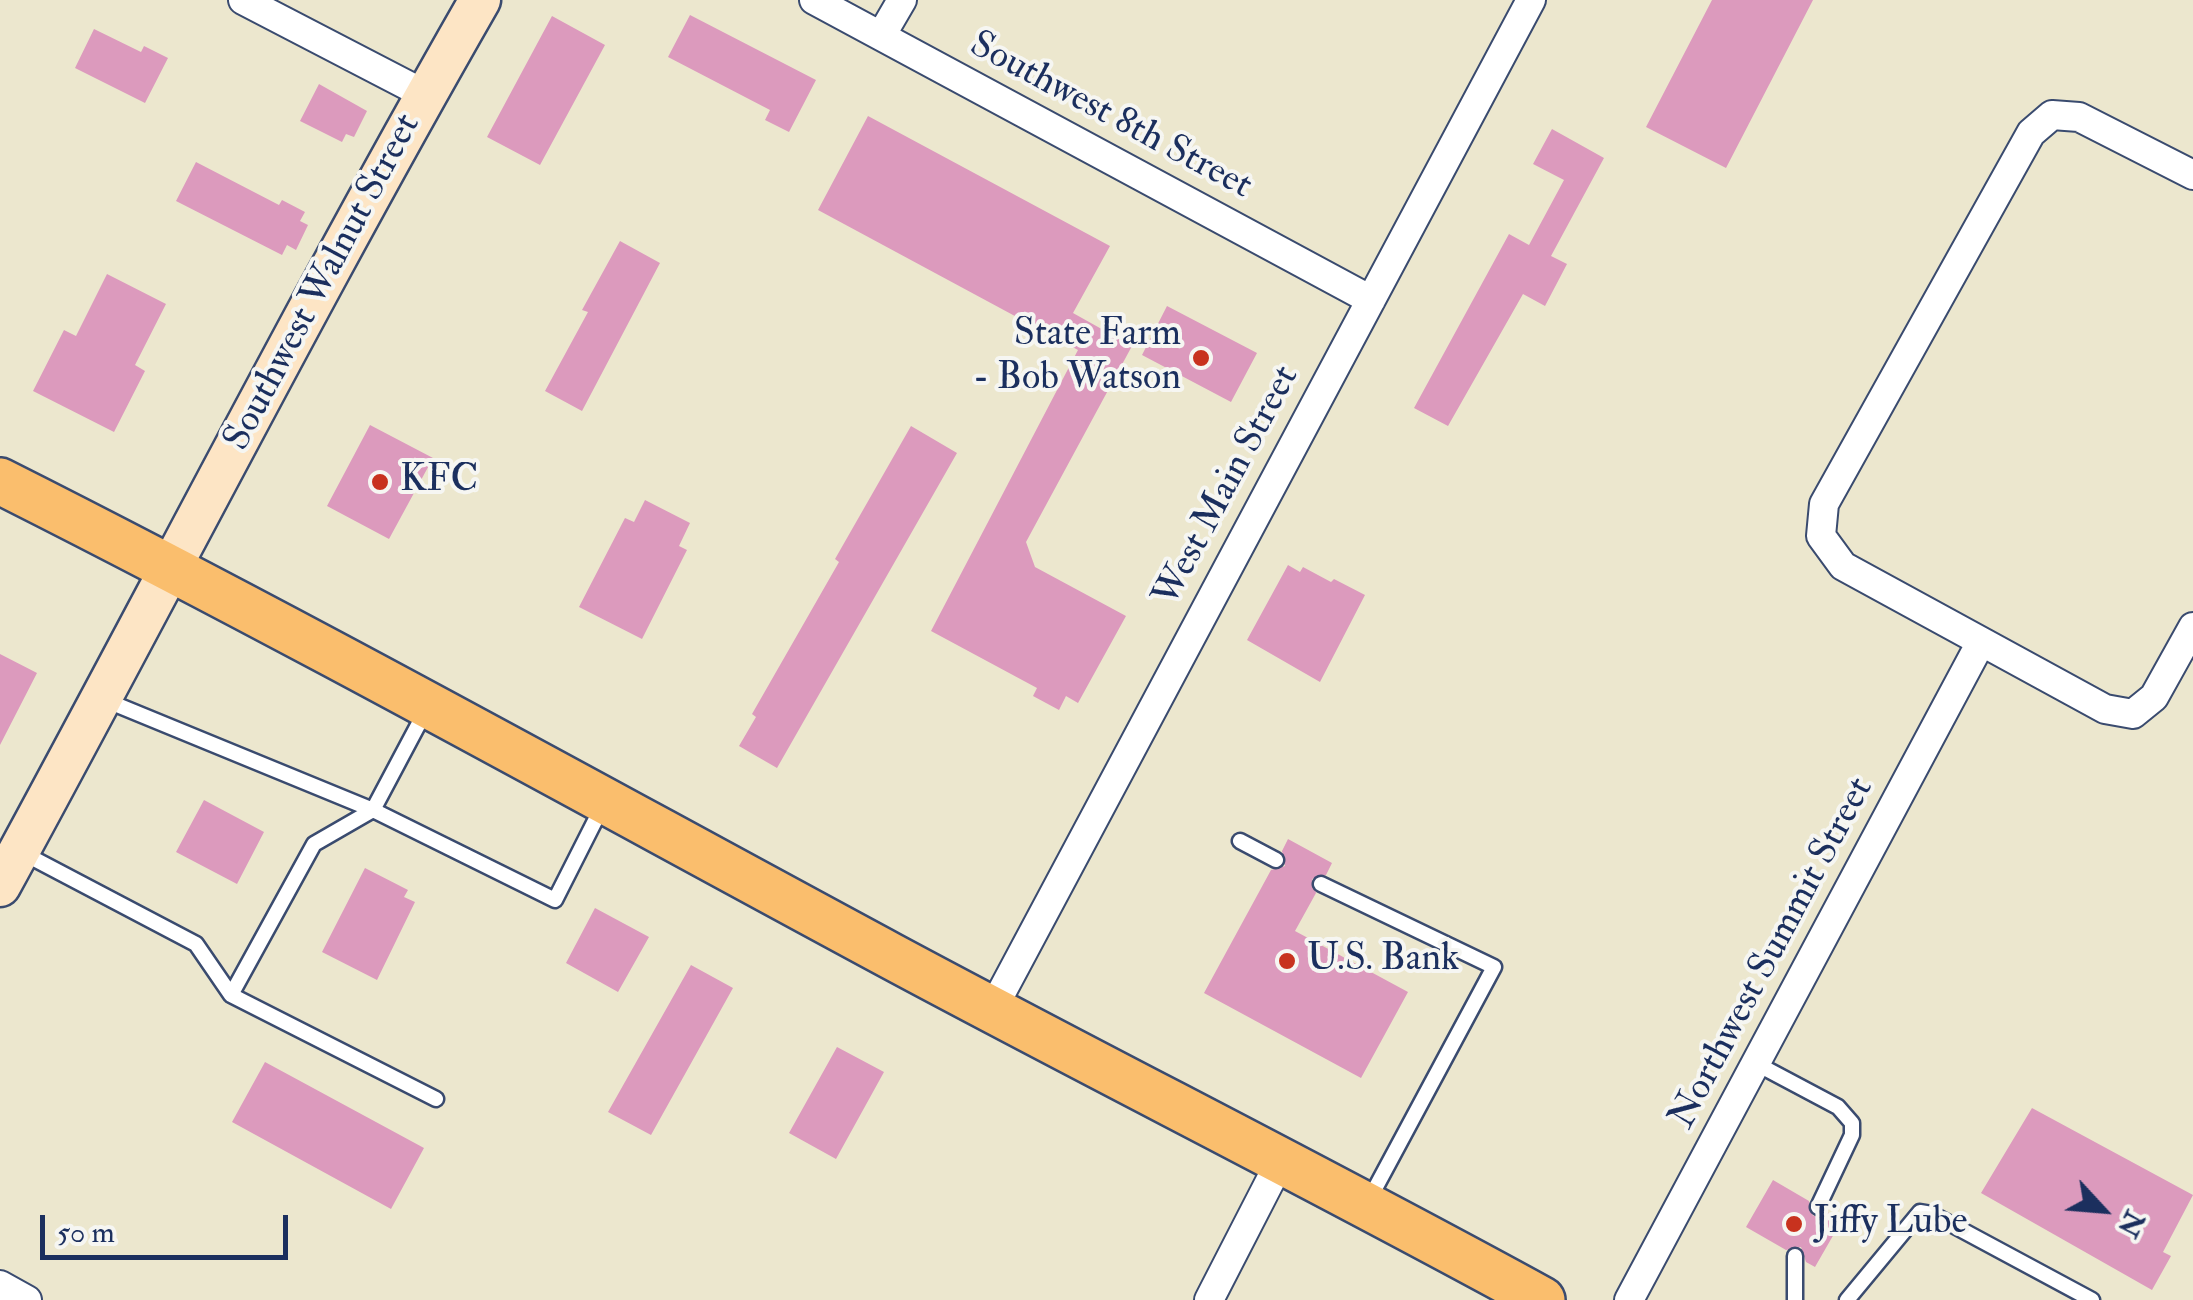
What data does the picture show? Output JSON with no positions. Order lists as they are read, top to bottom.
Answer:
{
  "streets": {
    "street": [
      "Southwest 8th Street",
      "Southwest Walnut Street",
      "West Main Street",
      "Northwest Summit Street"
    ]
  },
  "crossings": [
    ["Southwest 8th Street", "West Main Street"]
  ],
  "places": [
    "State Farm - Bob Watson",
    "KFC",
    "U.S. Bank",
    "Jiffy Lube"
  ],
  "scale_bar": "50 m",
  "north": "bottom right"
}
